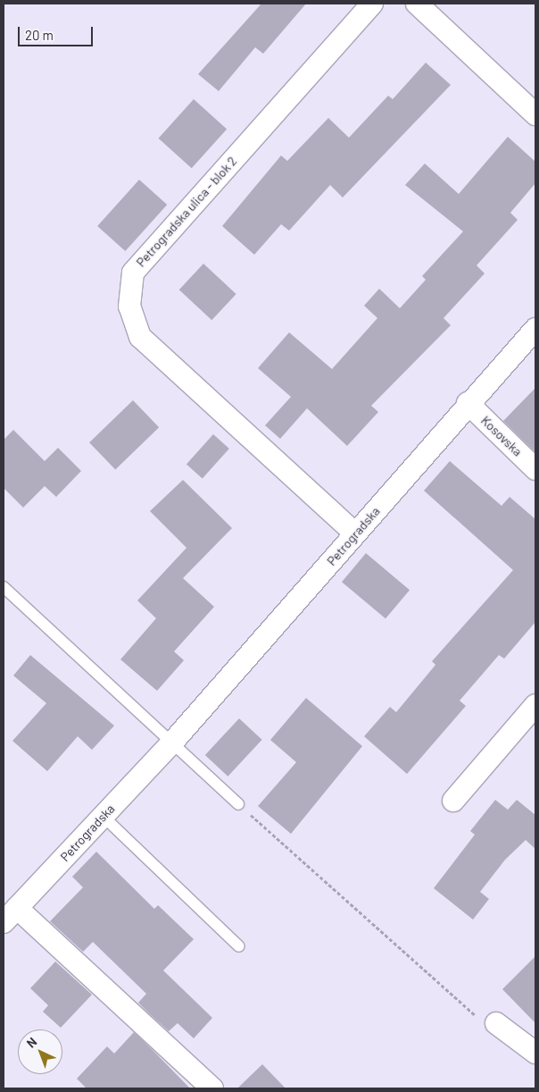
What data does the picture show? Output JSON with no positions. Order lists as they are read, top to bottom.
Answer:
{
  "streets": {
    "street": ["Petrogradska ulica - blok 2", "Kosovska", "Petrogradska"]
  },
  "crossings": [
    ["Petrogradska ulica - blok 2", "Petrogradska"],
    ["Kosovska", "Petrogradska"]
  ],
  "scale_bar": "20 m",
  "north": "top left"
}
